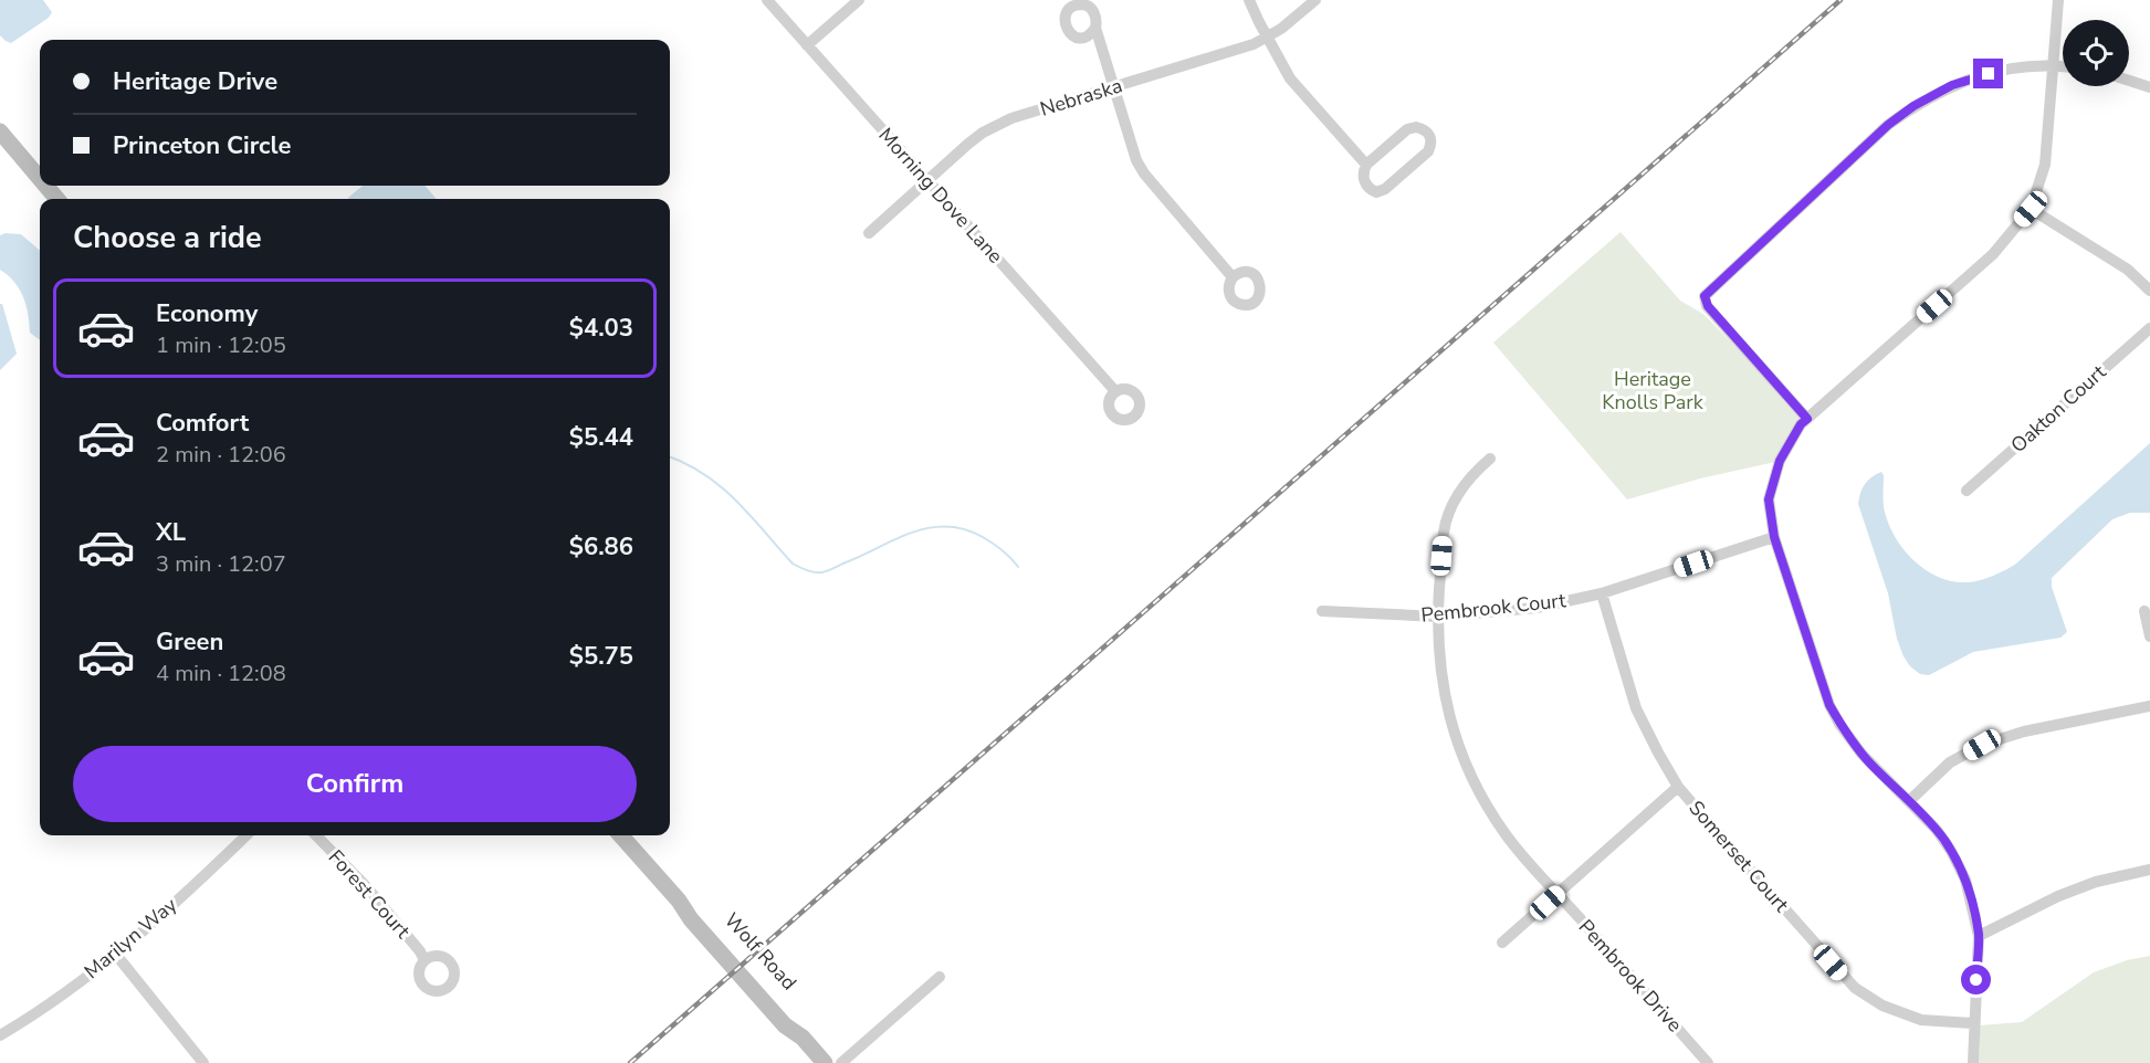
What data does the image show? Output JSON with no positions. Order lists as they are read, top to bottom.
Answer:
{
  "streets": {
    "main road": ["Wolf Road"],
    "street": [
      "Nebraska",
      "Morning Dove Lane",
      "Oakton Court",
      "Pembrook Court",
      "Somerset Court",
      "Forest Court",
      "Marilyn Way",
      "Pembrook Drive"
    ]
  },
  "crossings": [
    ["Nebraska", "Morning Dove Lane"],
    ["Pembrook Court", "Somerset Court"],
    ["Pembrook Court", "Pembrook Drive"]
  ],
  "parks": ["Heritage Knolls Park"],
  "page": {
    "banner": ["Heritage Drive", "Princeton Circle"],
    "heading": "Choose a ride",
    "list": [
      {
        "name": "Economy",
        "note": "1 min · 12:05",
        "value": "$4.03"
      },
      {
        "name": "Comfort",
        "note": "2 min · 12:06",
        "value": "$5.44"
      },
      {
        "name": "XL",
        "note": "3 min · 12:07",
        "value": "$6.86"
      },
      {
        "name": "Green",
        "note": "4 min · 12:08",
        "value": "$5.75"
      }
    ],
    "buttons": "Confirm"
  }
}
